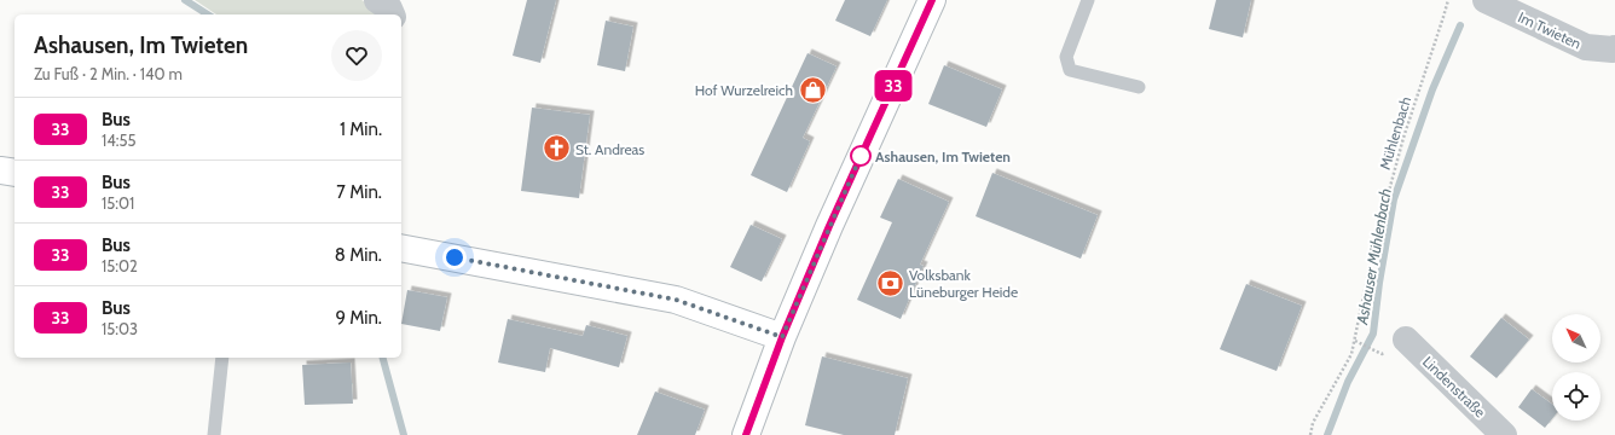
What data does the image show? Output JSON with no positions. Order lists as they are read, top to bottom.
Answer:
{
  "streets": {
    "street": ["Im Twieten", "Lindenstraße"],
    "path": ["Mühlenbach"]
  },
  "water": ["Ashauser Mühlenbach"],
  "places": {
    "shop": ["Hof Wurzelreich"],
    "church": ["St. Andreas"],
    "other": ["Ashausen, Im Twieten"],
    "bank": ["Volksbank Lüneburger Heide"]
  },
  "lines": ["bus line 33"],
  "north": "top left",
  "page": {
    "on_map": "33",
    "heading": ["Ashausen, Im Twieten", "Zu Fuß · 2 Min. · 140 m"],
    "list": [
      {
        "mark": "33",
        "name": "Bus",
        "note": "14:55",
        "value": "1 Min."
      },
      {
        "mark": "33",
        "name": "Bus",
        "note": "15:01",
        "value": "7 Min."
      },
      {
        "mark": "33",
        "name": "Bus",
        "note": "15:02",
        "value": "8 Min."
      },
      {
        "mark": "33",
        "name": "Bus",
        "note": "15:03",
        "value": "9 Min."
      }
    ]
  }
}
